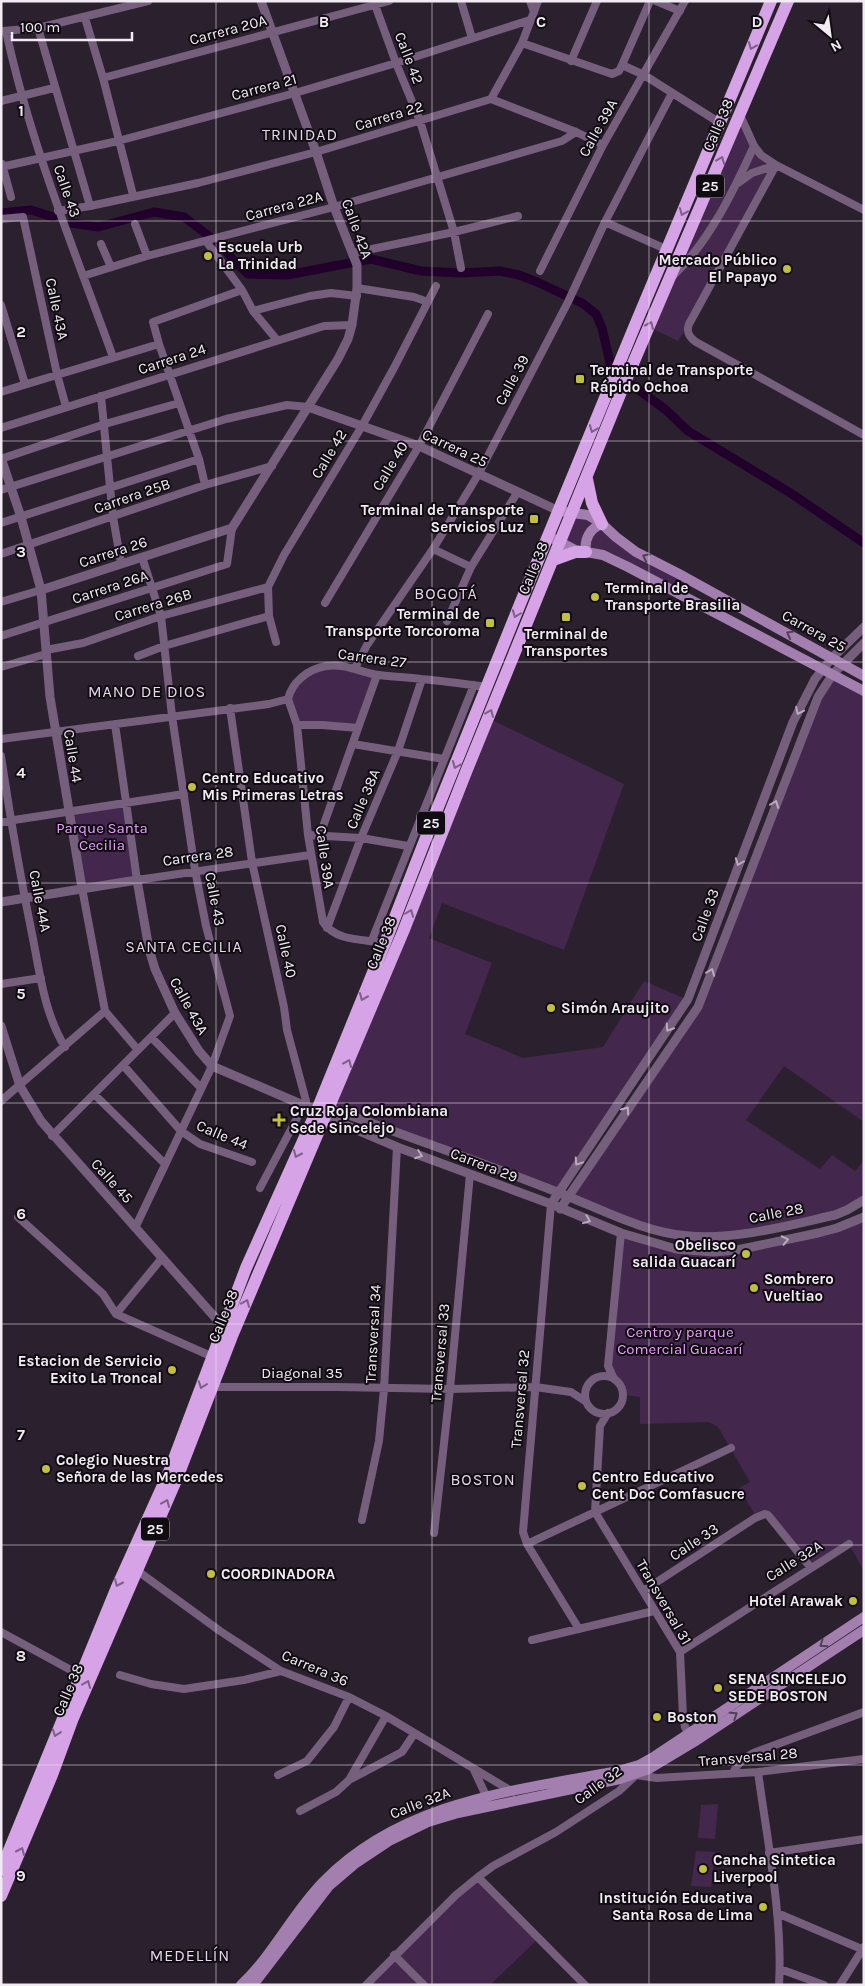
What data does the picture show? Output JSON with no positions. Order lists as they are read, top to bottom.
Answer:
{
  "streets": {
    "highway": ["Calle 38", "25"],
    "main road": ["Carrera 25", "Calle 32A", "Calle 32"],
    "street": [
      "Carrera 20A",
      "Calle 42",
      "Carrera 21",
      "Carrera 22",
      "Calle 39A",
      "Calle 43",
      "Carrera 22A",
      "Calle 42A",
      "Calle 43A",
      "Carrera 24",
      "Calle 39",
      "Calle 40",
      "Carrera 25B",
      "Carrera 26",
      "Carrera 26A",
      "Carrera 26B",
      "Carrera 27",
      "Calle 44",
      "Calle 38A",
      "Carrera 28",
      "Calle 44A",
      "Calle 33",
      "Carrera 29",
      "Calle 45",
      "Calle 28",
      "Transversal 34",
      "Transversal 33",
      "Diagonal 35",
      "Transversal 32",
      "Transversal 31",
      "Carrera 36",
      "Transversal 28"
    ]
  },
  "crossings": [
    ["Carrera 20A", "Calle 42"],
    ["Carrera 20A", "Calle 42A"],
    ["Calle 42", "Carrera 21"],
    ["Calle 42", "Carrera 22"],
    ["Calle 42", "Carrera 22A"],
    ["Calle 42", "Carrera 25"],
    ["Calle 42", "Carrera 26B"],
    ["Carrera 21", "Calle 43"],
    ["Carrera 21", "Calle 42A"],
    ["Carrera 22", "Calle 43"],
    ["Carrera 22", "Calle 42A"],
    ["Calle 38", "Calle 43A"],
    ["Calle 38", "Carrera 25"],
    ["Calle 38", "Carrera 27"],
    ["Calle 38", "Carrera 29"],
    ["Calle 38", "Calle 45"],
    ["Calle 38", "Diagonal 35"],
    ["Calle 38", "Carrera 36"],
    ["Calle 39A", "Carrera 27"],
    ["Calle 39A", "Calle 38A"],
    ["Calle 39A", "Carrera 28"],
    ["Calle 43", "Carrera 22A"],
    ["Calle 43", "Calle 43A"],
    ["Calle 43", "Carrera 26"],
    ["Calle 43", "Carrera 26A"],
    ["Calle 43", "Carrera 26B"],
    ["Calle 43", "Carrera 28"],
    ["Carrera 22A", "Calle 42A"],
    ["Calle 42A", "Carrera 24"],
    ["Calle 42A", "Carrera 25"],
    ["Calle 42A", "Carrera 25B"],
    ["Calle 42A", "Carrera 26"],
    ["Calle 42A", "Carrera 26A"],
    ["Calle 43A", "Carrera 24"],
    ["Calle 43A", "Calle 40"],
    ["Calle 43A", "Carrera 28"],
    ["Calle 43A", "Carrera 29"],
    ["Calle 39", "Carrera 25"],
    ["Calle 39", "Carrera 27"],
    ["Carrera 25", "Calle 40"],
    ["Carrera 25", "Calle 44"],
    ["Carrera 25", "Calle 33"],
    ["Calle 40", "Carrera 28"],
    ["Carrera 25B", "Calle 44"],
    ["Carrera 26", "Calle 44"],
    ["Carrera 26A", "Calle 44"],
    ["Carrera 26B", "Calle 44"],
    ["Carrera 27", "Calle 38A"],
    ["Calle 44", "Carrera 28"],
    ["Carrera 28", "Calle 44A"],
    ["Calle 33", "Carrera 29"],
    ["Calle 33", "Transversal 32"],
    ["Calle 33", "Calle 32A"],
    ["Calle 33", "Transversal 31"],
    ["Carrera 29", "Calle 28"],
    ["Carrera 29", "Transversal 34"],
    ["Carrera 29", "Transversal 33"],
    ["Carrera 29", "Transversal 32"],
    ["Transversal 34", "Diagonal 35"],
    ["Transversal 33", "Diagonal 35"],
    ["Diagonal 35", "Transversal 32"],
    ["Calle 32A", "Transversal 31"],
    ["Calle 32A", "Carrera 36"],
    ["Calle 32A", "Transversal 28"],
    ["Calle 32A", "Calle 32"],
    ["Transversal 31", "Calle 32"],
    ["Transversal 28", "Calle 32"]
  ],
  "districts": [
    "TRINIDAD",
    "BOGOTÁ",
    "MANO DE DIOS",
    "SANTA CECILIA",
    "BOSTON",
    "MEDELLÍN"
  ],
  "parks": ["Parque Santa Cecilia", "Centro y parque Comercial Guacarí"],
  "places": {
    "other": [
      "Escuela Urb La Trinidad",
      "Mercado Público El Papayo",
      "Terminal de Transporte Brasilia",
      "Centro Educativo Mis Primeras Letras",
      "Simón Araujito",
      "Obelisco salida Guacarí",
      "Sombrero Vueltiao",
      "Estacion de Servicio Exito La Troncal",
      "Colegio Nuestra Señora de las Mercedes",
      "Centro Educativo Cent Doc Comfasucre",
      "COORDINADORA",
      "Hotel Arawak",
      "SENA SINCELEJO SEDE BOSTON",
      "Boston",
      "Cancha Sintetica Liverpool",
      "Institución Educativa Santa Rosa de Lima"
    ],
    "transit": [
      "Terminal de Transporte Rápido Ochoa",
      "Terminal de Transporte Servicios Luz",
      "Terminal de Transportes",
      "Terminal de Transporte Torcoroma"
    ],
    "health": ["Cruz Roja Colombiana Sede Sincelejo"]
  },
  "scale_bar": "100 m",
  "north": "bottom right",
  "grid": {
    "columns": ["B", "C", "D"],
    "rows": [
      "1",
      "2",
      "3",
      "4",
      "5",
      "6",
      "7",
      "8",
      "9"
    ]
  }
}
